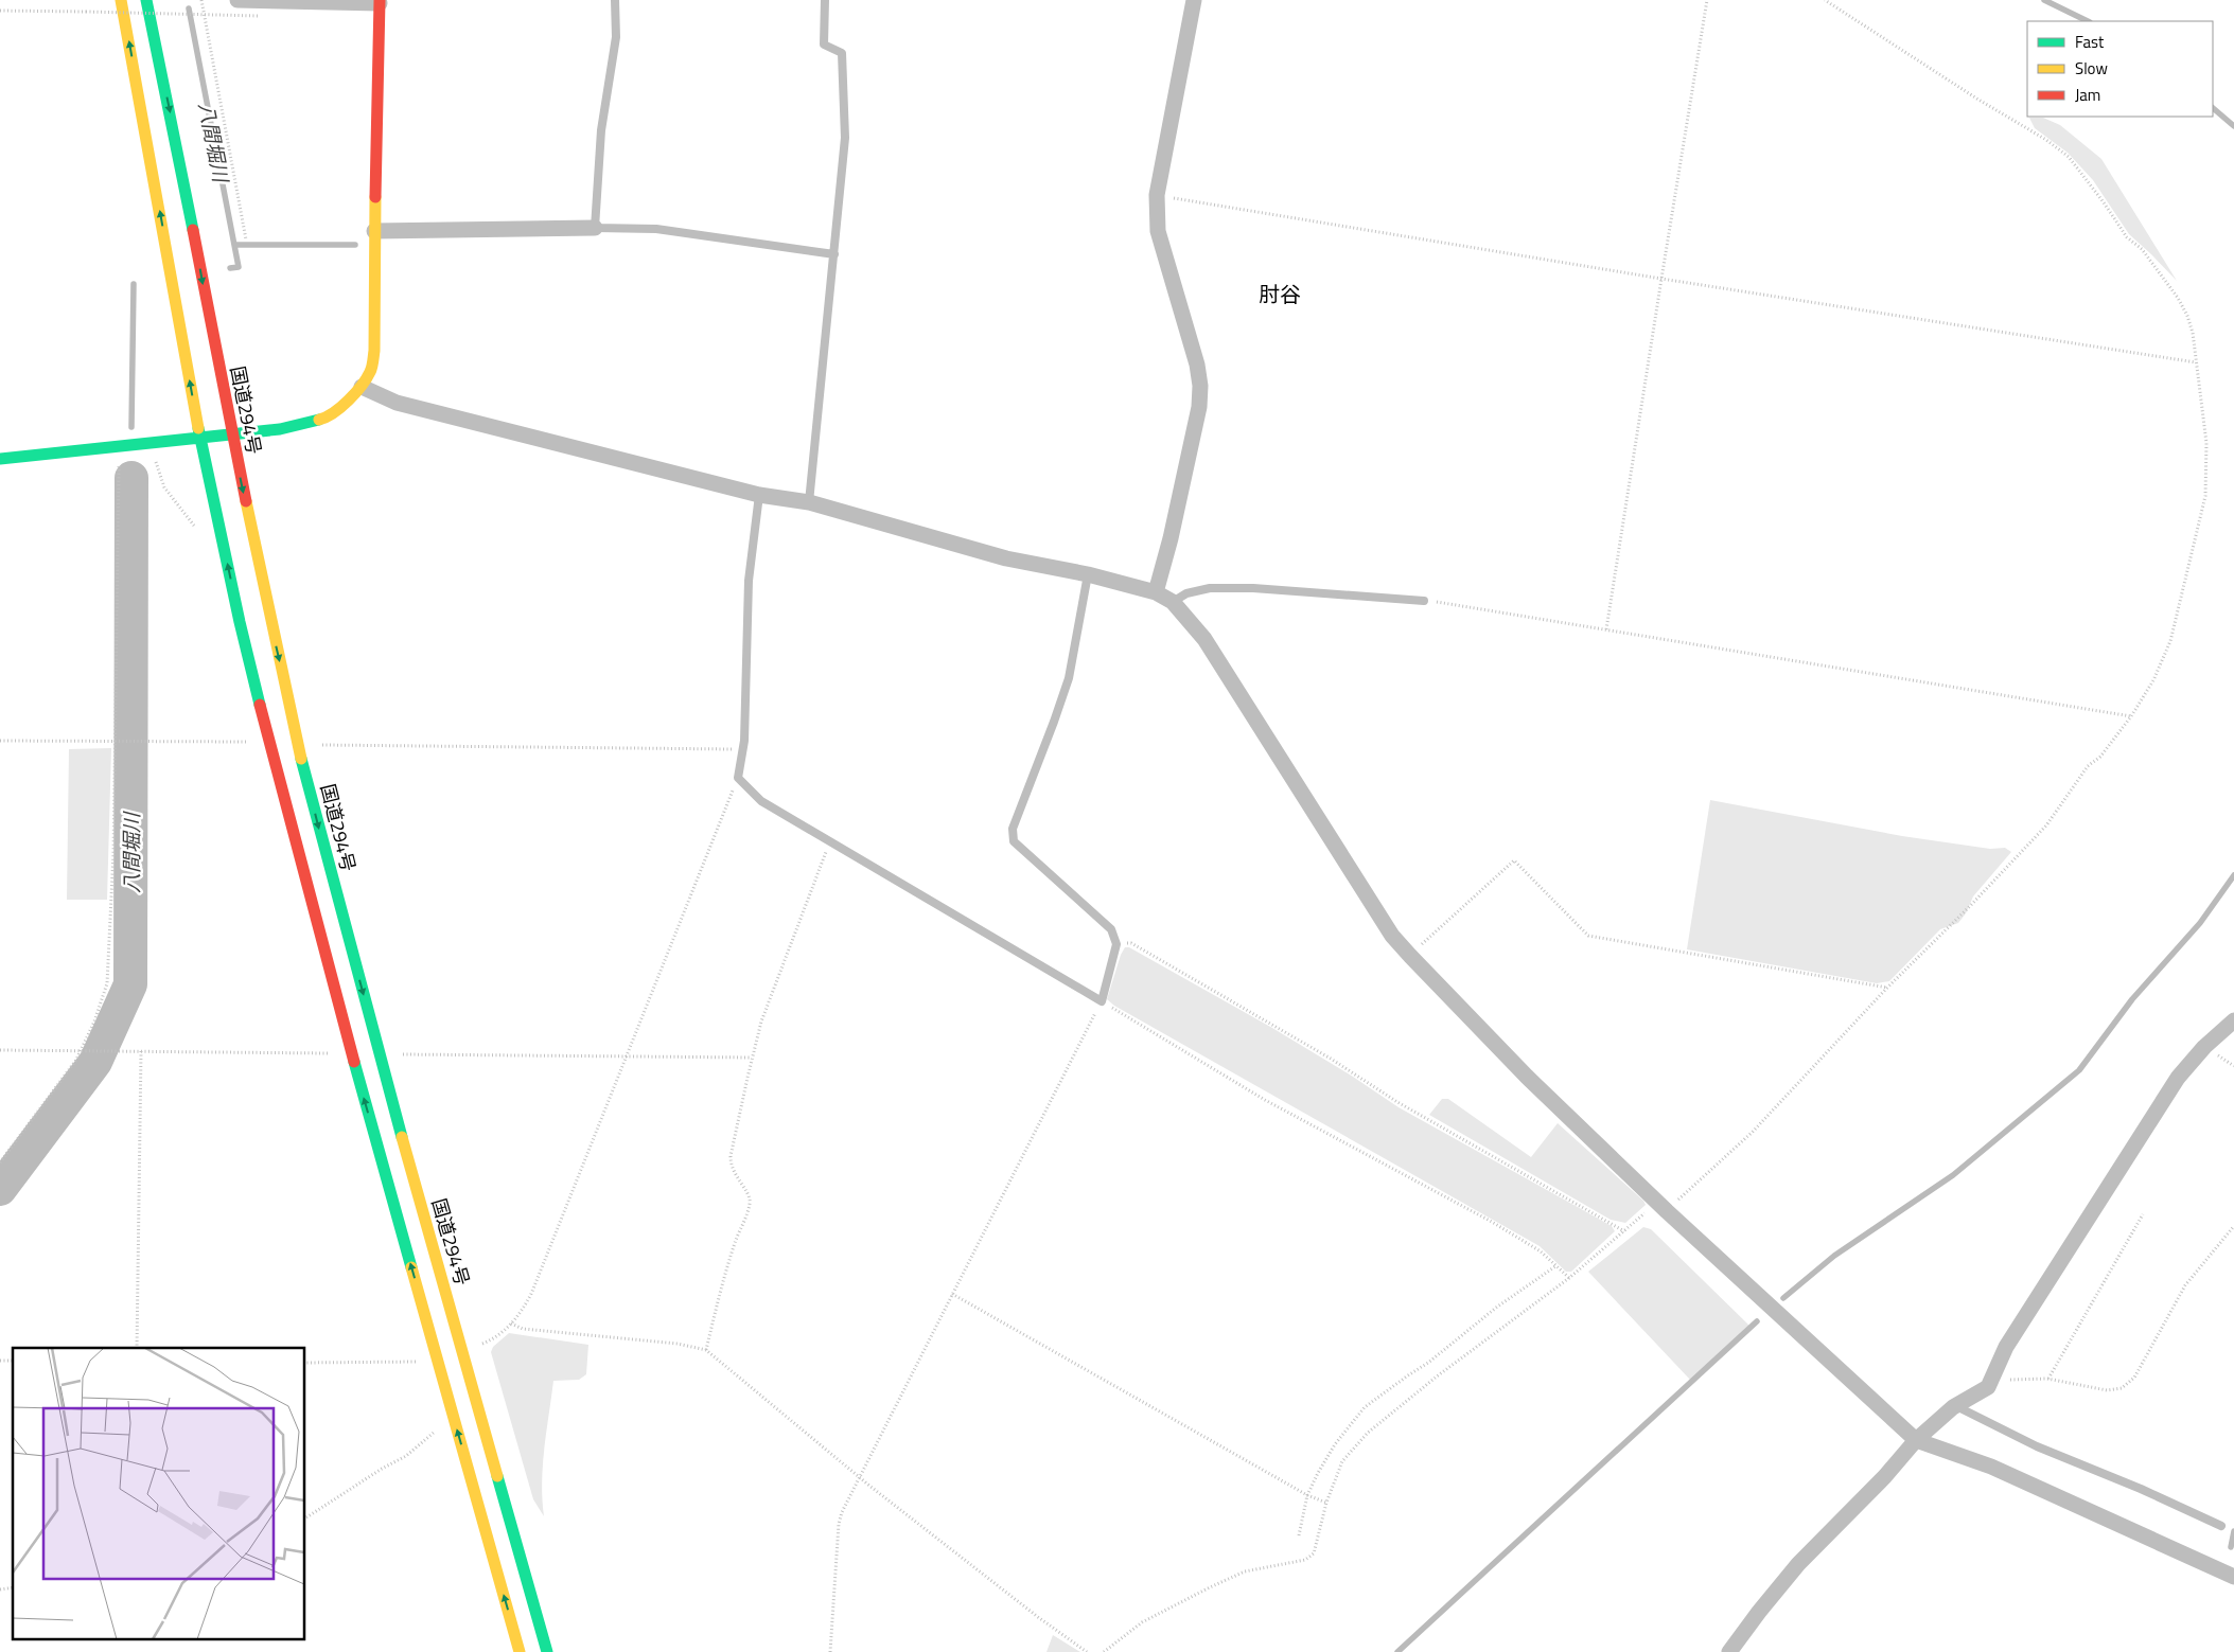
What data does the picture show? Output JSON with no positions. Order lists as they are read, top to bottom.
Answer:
{
  "streets": {
    "main road": ["国道294号"]
  },
  "districts": ["肘谷"],
  "water": ["八間堀川"],
  "legend": ["Fast", "Slow", "Jam"]
}
